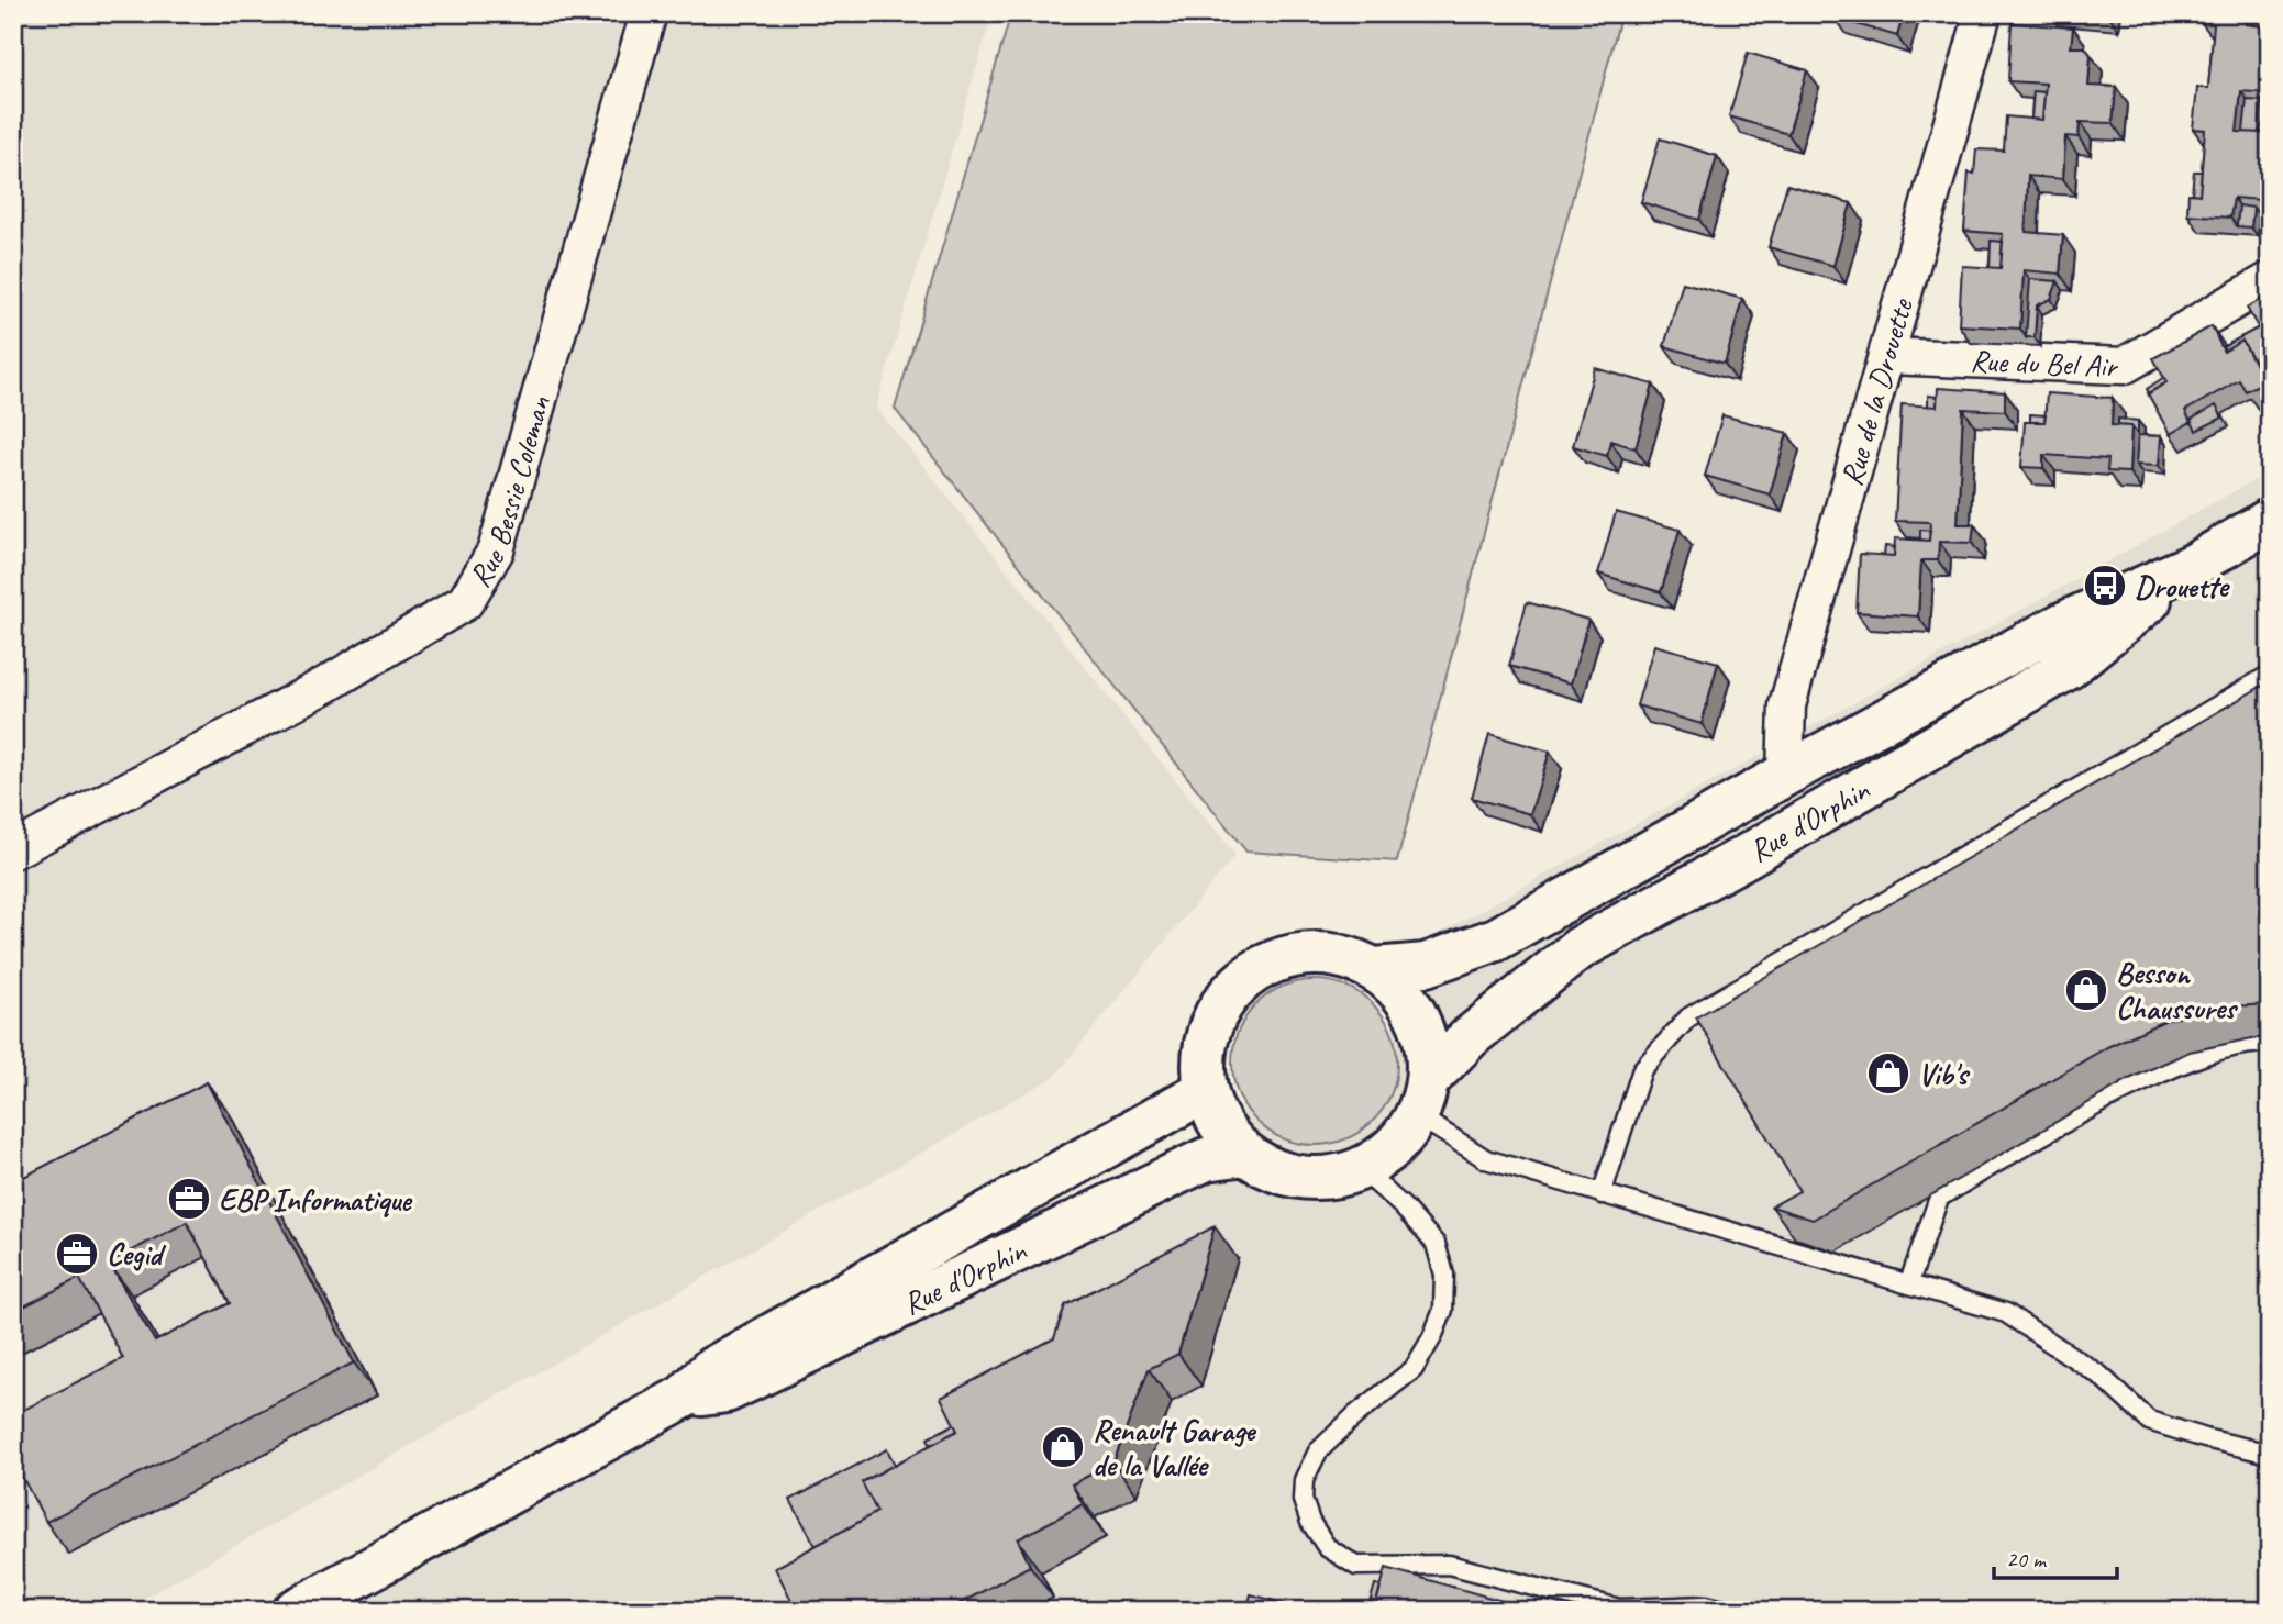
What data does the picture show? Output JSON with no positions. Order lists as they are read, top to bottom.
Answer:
{
  "streets": {
    "main road": ["Rue d'Orphin"],
    "street": ["Rue du Bel Air", "Rue de la Drouette", "Rue Bessie Coleman"]
  },
  "crossings": [
    ["Rue du Bel Air", "Rue de la Drouette"],
    ["Rue de la Drouette", "Rue d'Orphin"]
  ],
  "places": {
    "bus stop": ["Drouette"],
    "shop": ["Besson Chaussures", "Vib's", "Renault Garage de la Vallée"],
    "office": ["EBP Informatique", "Cegid"]
  },
  "scale_bar": "20 m"
}
